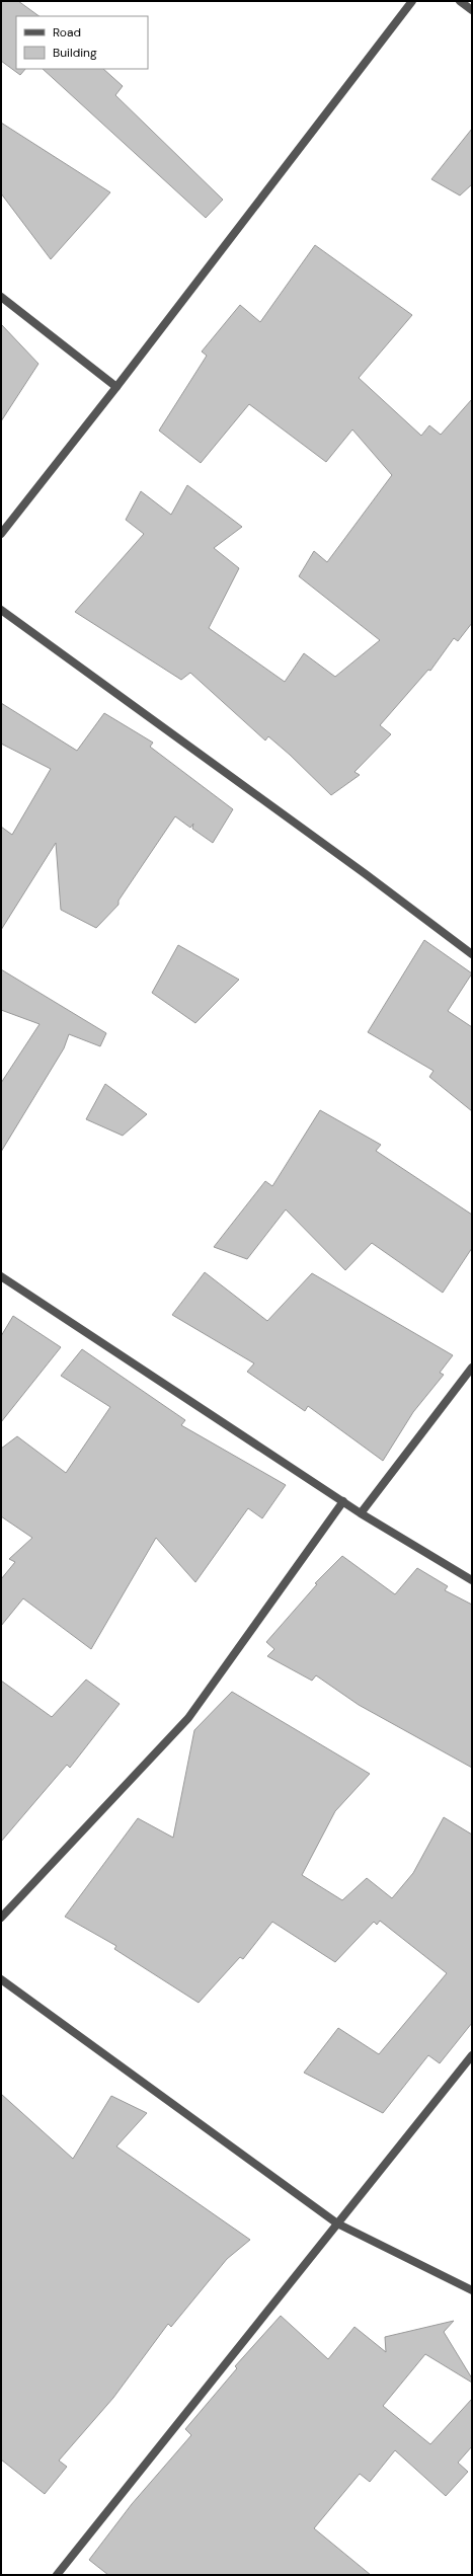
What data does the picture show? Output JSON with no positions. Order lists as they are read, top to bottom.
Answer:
{
  "legend": ["Road", "Building"]
}
